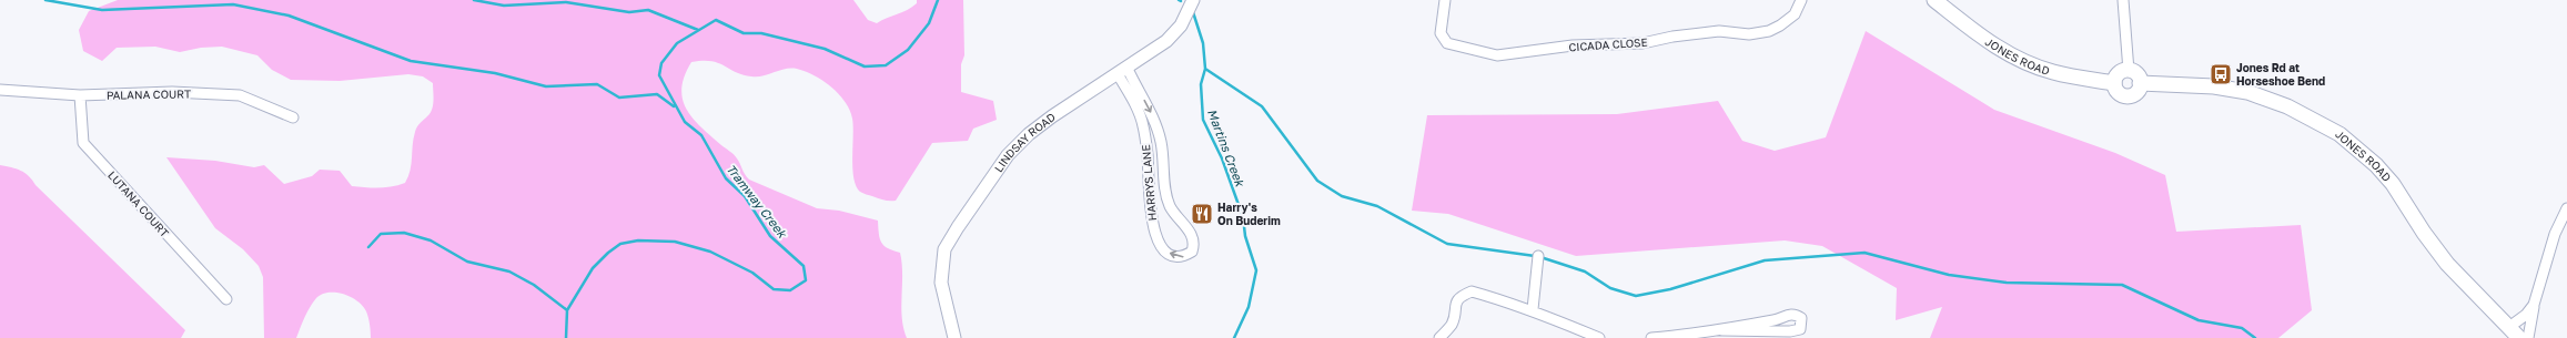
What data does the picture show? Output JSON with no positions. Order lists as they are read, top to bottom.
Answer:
{
  "streets": {
    "main road": ["JONES ROAD"],
    "street": [
      "CICADA CLOSE",
      "PALANA COURT",
      "LINDSAY ROAD",
      "HARRYS LANE",
      "LUTANA COURT"
    ]
  },
  "crossings": [
    ["PALANA COURT", "LUTANA COURT"],
    ["LINDSAY ROAD", "HARRYS LANE"]
  ],
  "water": ["Martins Creek", "Tramway Creek"],
  "places": {
    "bus stop": ["Jones Rd at Horseshoe Bend"],
    "restaurant": ["Harry's On Buderim"]
  }
}
